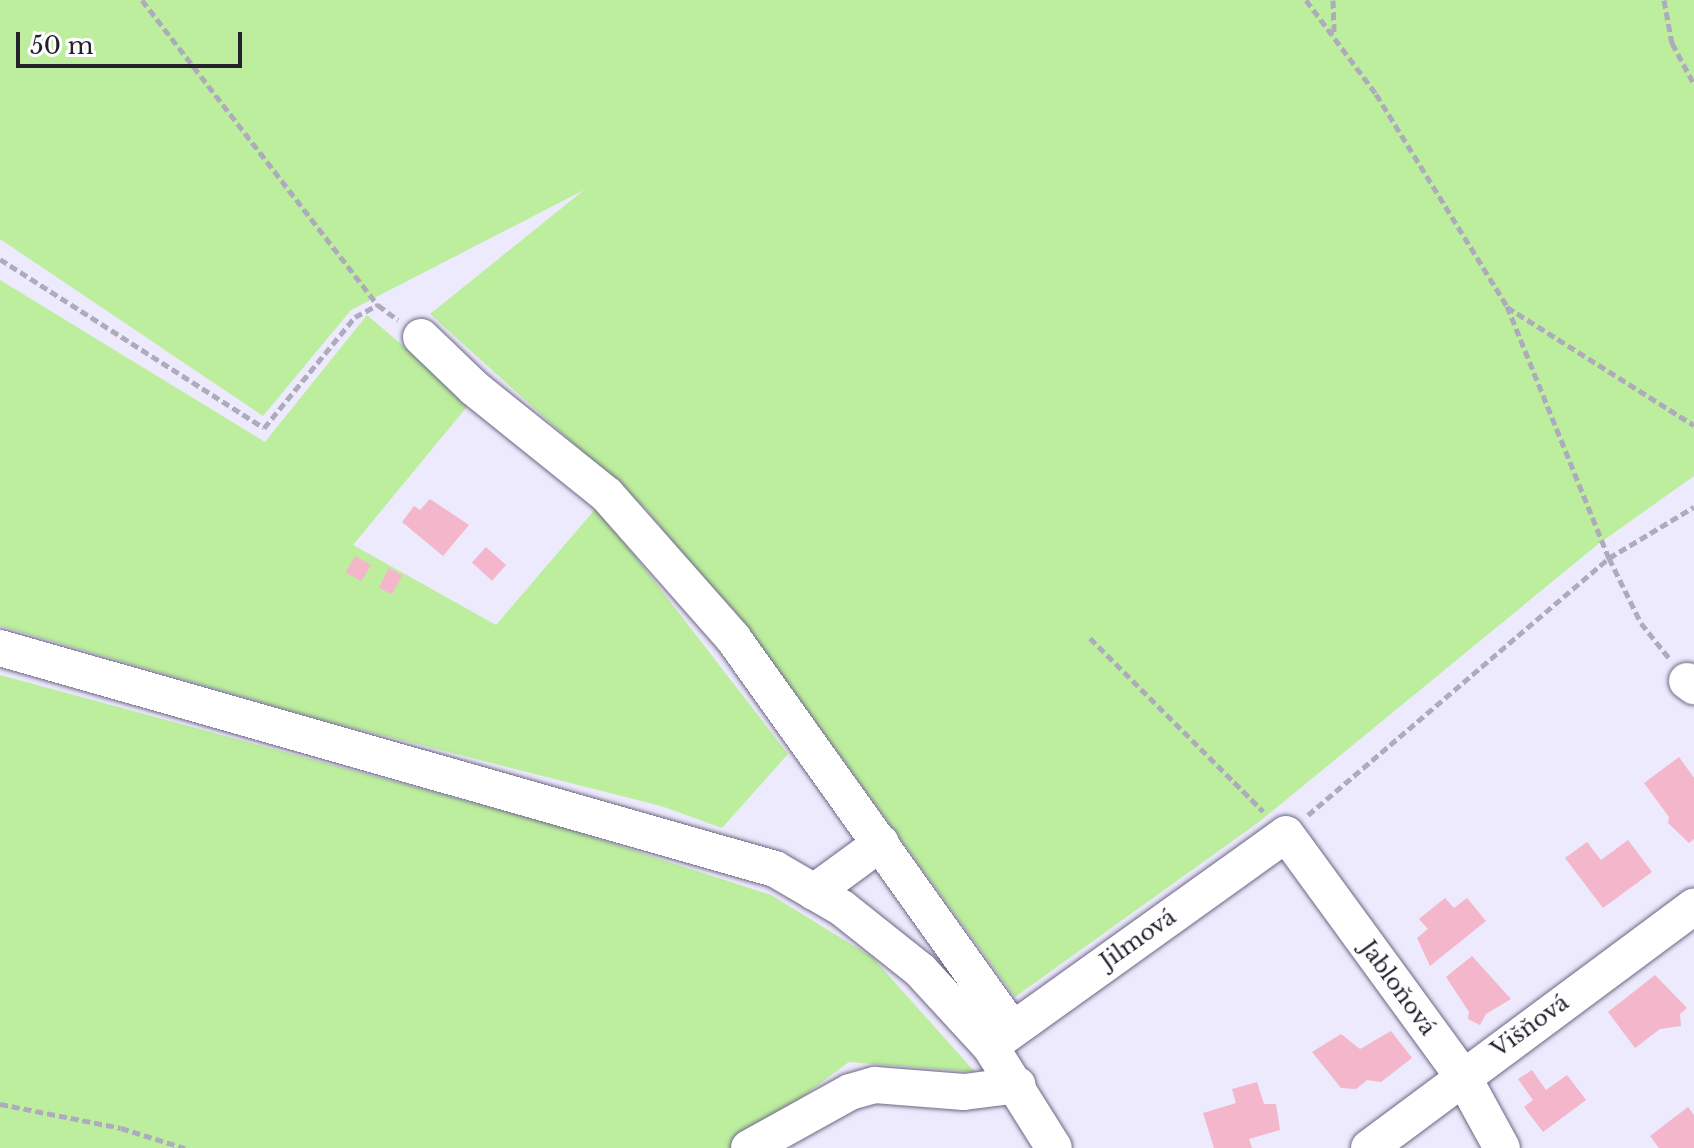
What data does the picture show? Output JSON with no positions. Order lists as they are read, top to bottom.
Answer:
{
  "streets": {
    "street": ["Jilmová", "Jabloňová", "Višňová"]
  },
  "crossings": [
    ["Jilmová", "Jabloňová"],
    ["Jabloňová", "Višňová"]
  ],
  "scale_bar": "50 m"
}
